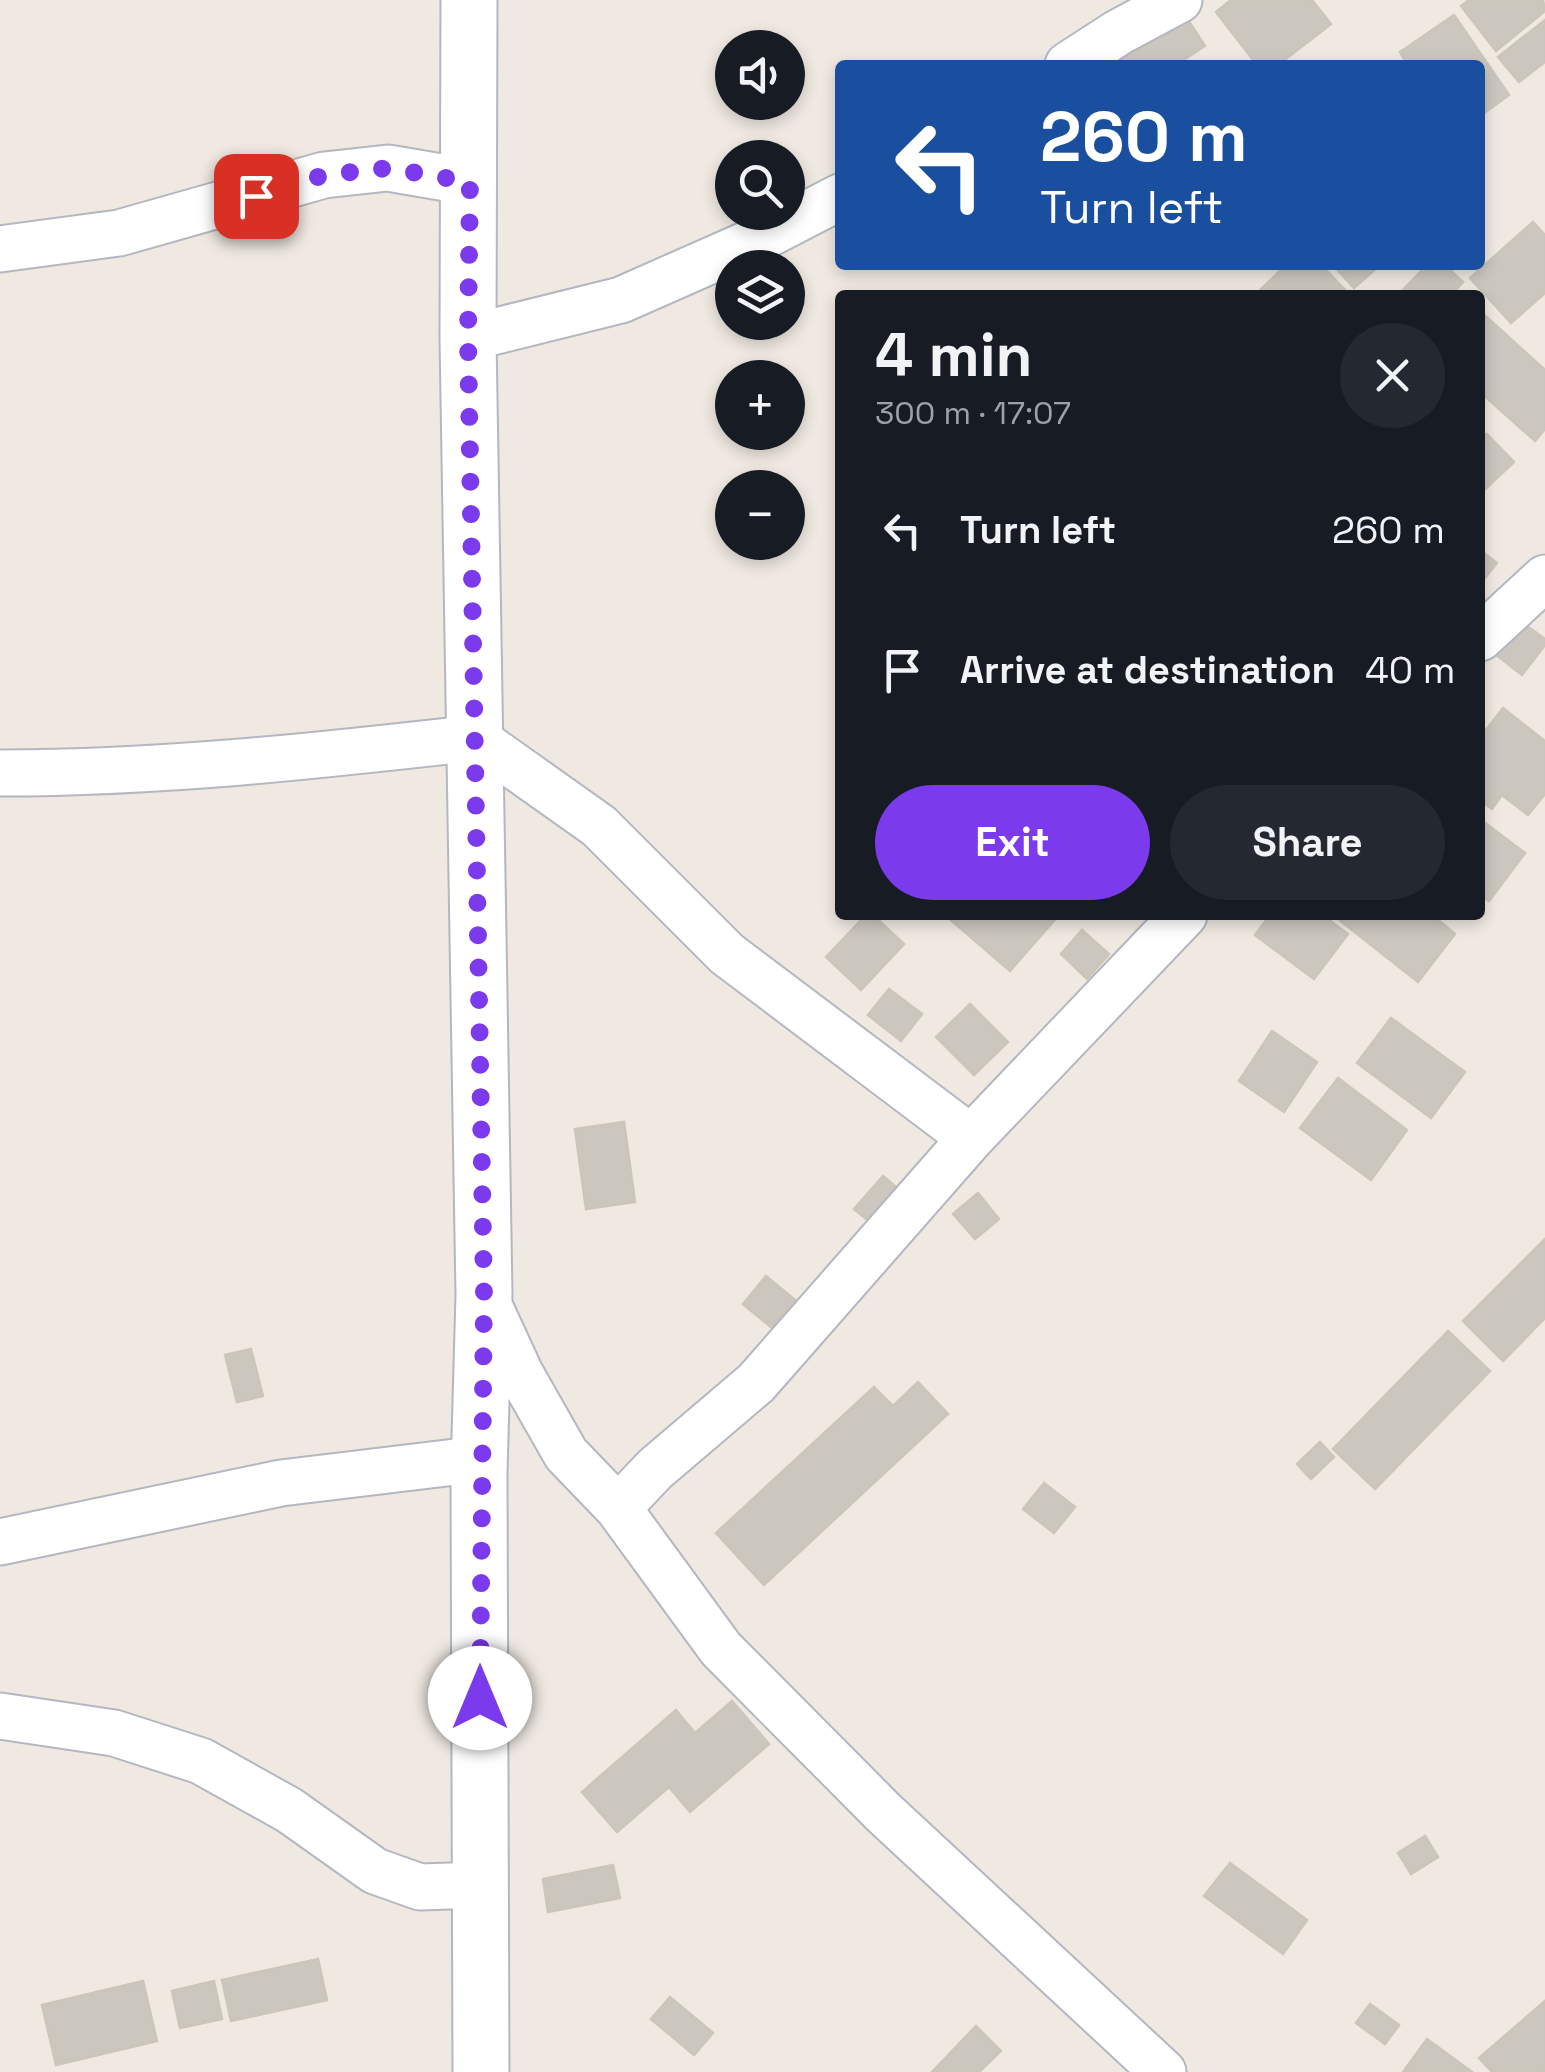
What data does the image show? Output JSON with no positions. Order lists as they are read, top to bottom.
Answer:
{
  "page": {
    "map_buttons": ["+", "−"],
    "turn": ["260 m", "Turn left"],
    "heading": ["4 min", "300 m · 17:07"],
    "list": [
      {
        "name": "Turn left",
        "value": "260 m"
      },
      {
        "name": "Arrive at destination",
        "value": "40 m"
      }
    ],
    "buttons": ["Exit", "Share"]
  }
}
